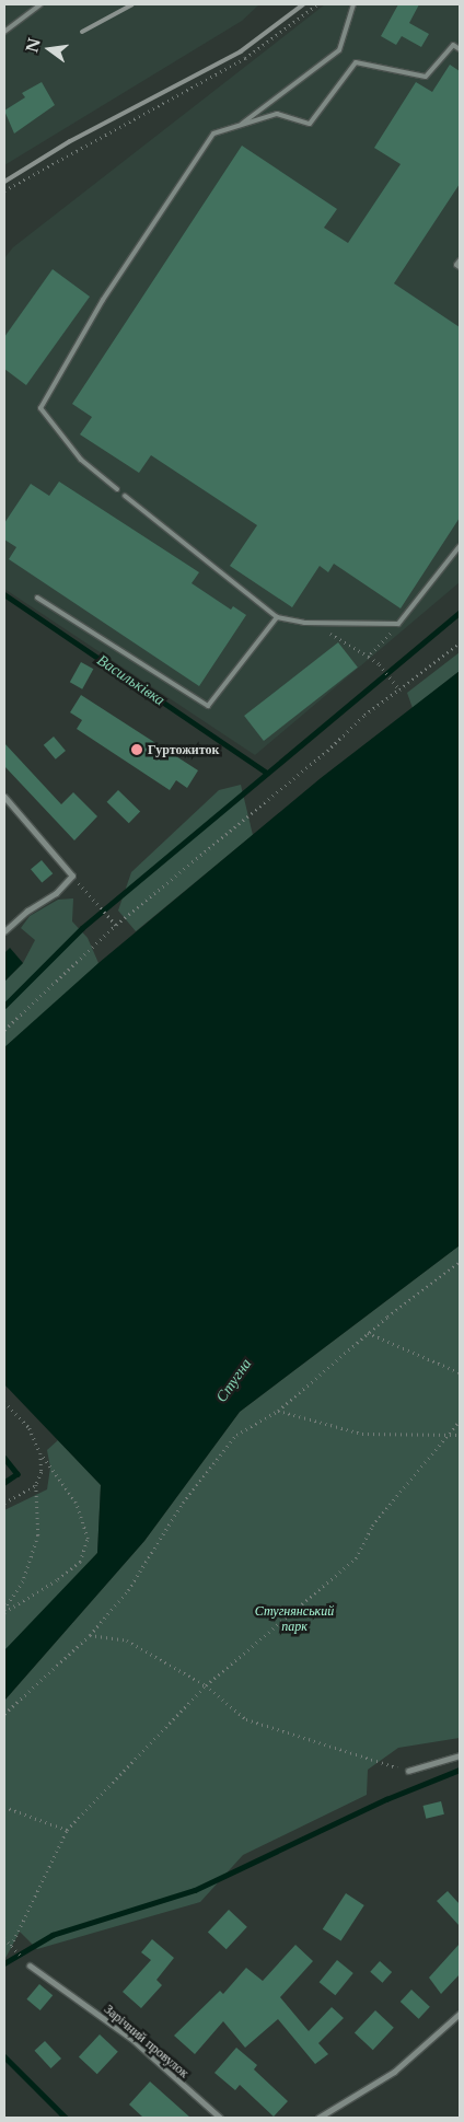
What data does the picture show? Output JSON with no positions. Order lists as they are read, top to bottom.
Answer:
{
  "streets": {
    "street": ["Зарічний провулок"]
  },
  "water": ["Васильківка", "Стугна"],
  "parks": ["Стугнянський парк"],
  "places": ["Гуртожиток"],
  "north": "left"
}
